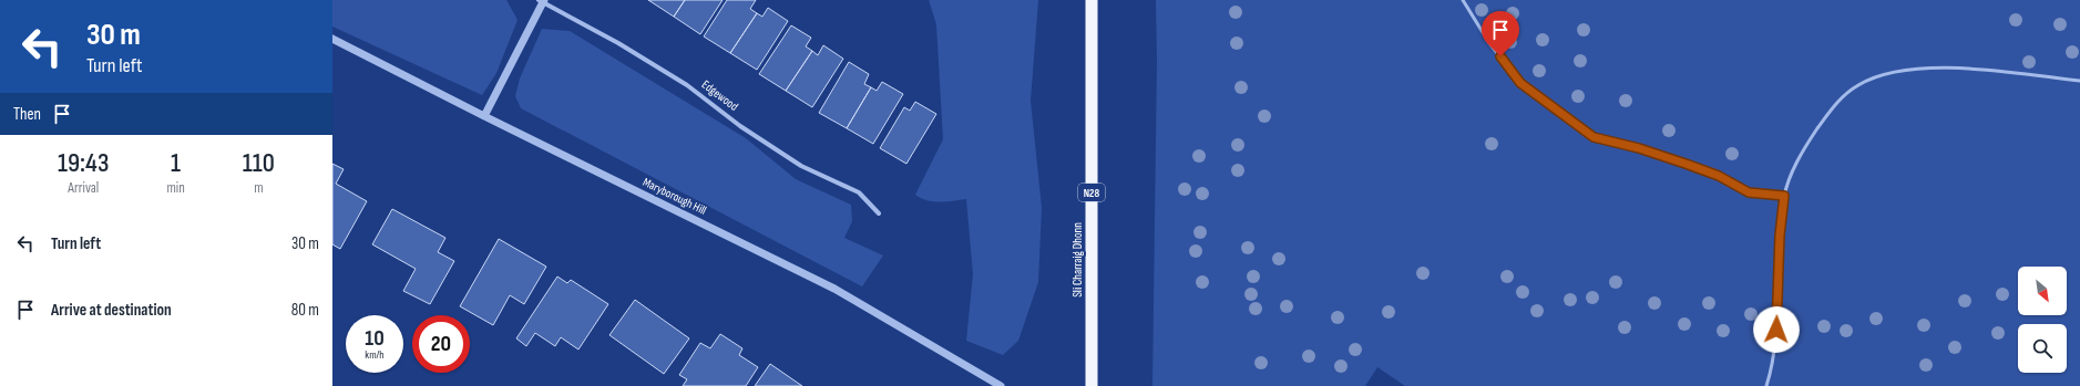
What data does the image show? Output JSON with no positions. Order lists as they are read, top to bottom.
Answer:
{
  "streets": {
    "highway": ["N28", "Sli Charraig Dhonn"],
    "street": ["Edgewood", "Maryborough Hill"]
  },
  "north": "bottom right",
  "page": {
    "turn": ["30 m", "Turn left"],
    "then": "Then",
    "eta": [
      "19:43",
      "Arrival",
      "1",
      "min",
      "110",
      "m"
    ],
    "list": [
      {
        "name": "Turn left",
        "value": "30 m"
      },
      {
        "name": "Arrive at destination",
        "value": "80 m"
      }
    ],
    "speed": "10 km/h",
    "limit": "20"
  }
}
